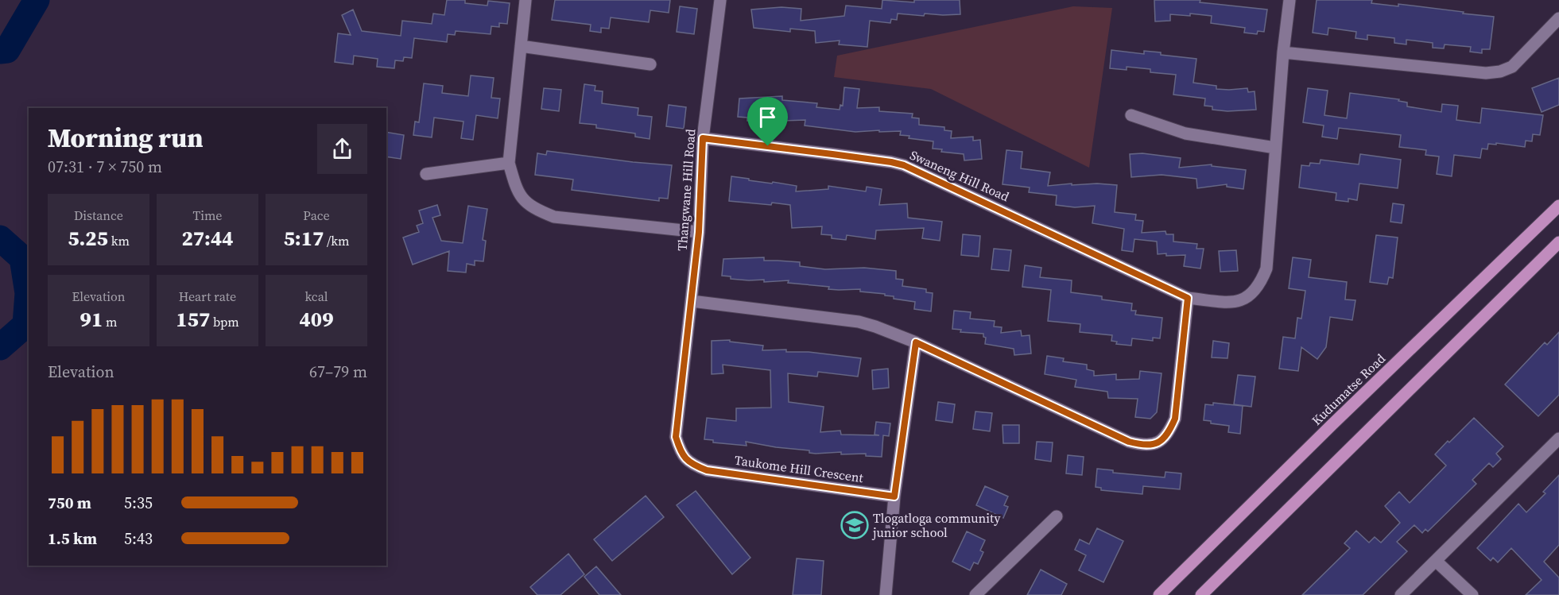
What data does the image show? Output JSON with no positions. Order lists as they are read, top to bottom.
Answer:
{
  "streets": {
    "main road": ["Kudumatse Road"],
    "street": ["Swaneng Hill Road", "Thangwane Hill Road", "Taukome Hill Crescent"]
  },
  "crossings": [
    ["Swaneng Hill Road", "Thangwane Hill Road"],
    ["Thangwane Hill Road", "Taukome Hill Crescent"]
  ],
  "places": {
    "school or university": ["Tlogatloga community junior school"]
  },
  "page": {
    "heading": ["Morning run", "07:31 · 7 × 750 m"],
    "stats": [
      ["Distance", "5.25 km"],
      ["Time", "27:44"],
      ["Pace", "5:17 /km"],
      ["Elevation", "91 m"],
      ["Heart rate", "157 bpm"],
      ["kcal", "409"]
    ],
    "chart": ["Elevation", "67–79 m"],
    "list": [
      {
        "name": "750 m",
        "note": "5:35"
      },
      {
        "name": "1.5 km",
        "note": "5:43"
      }
    ]
  }
}
